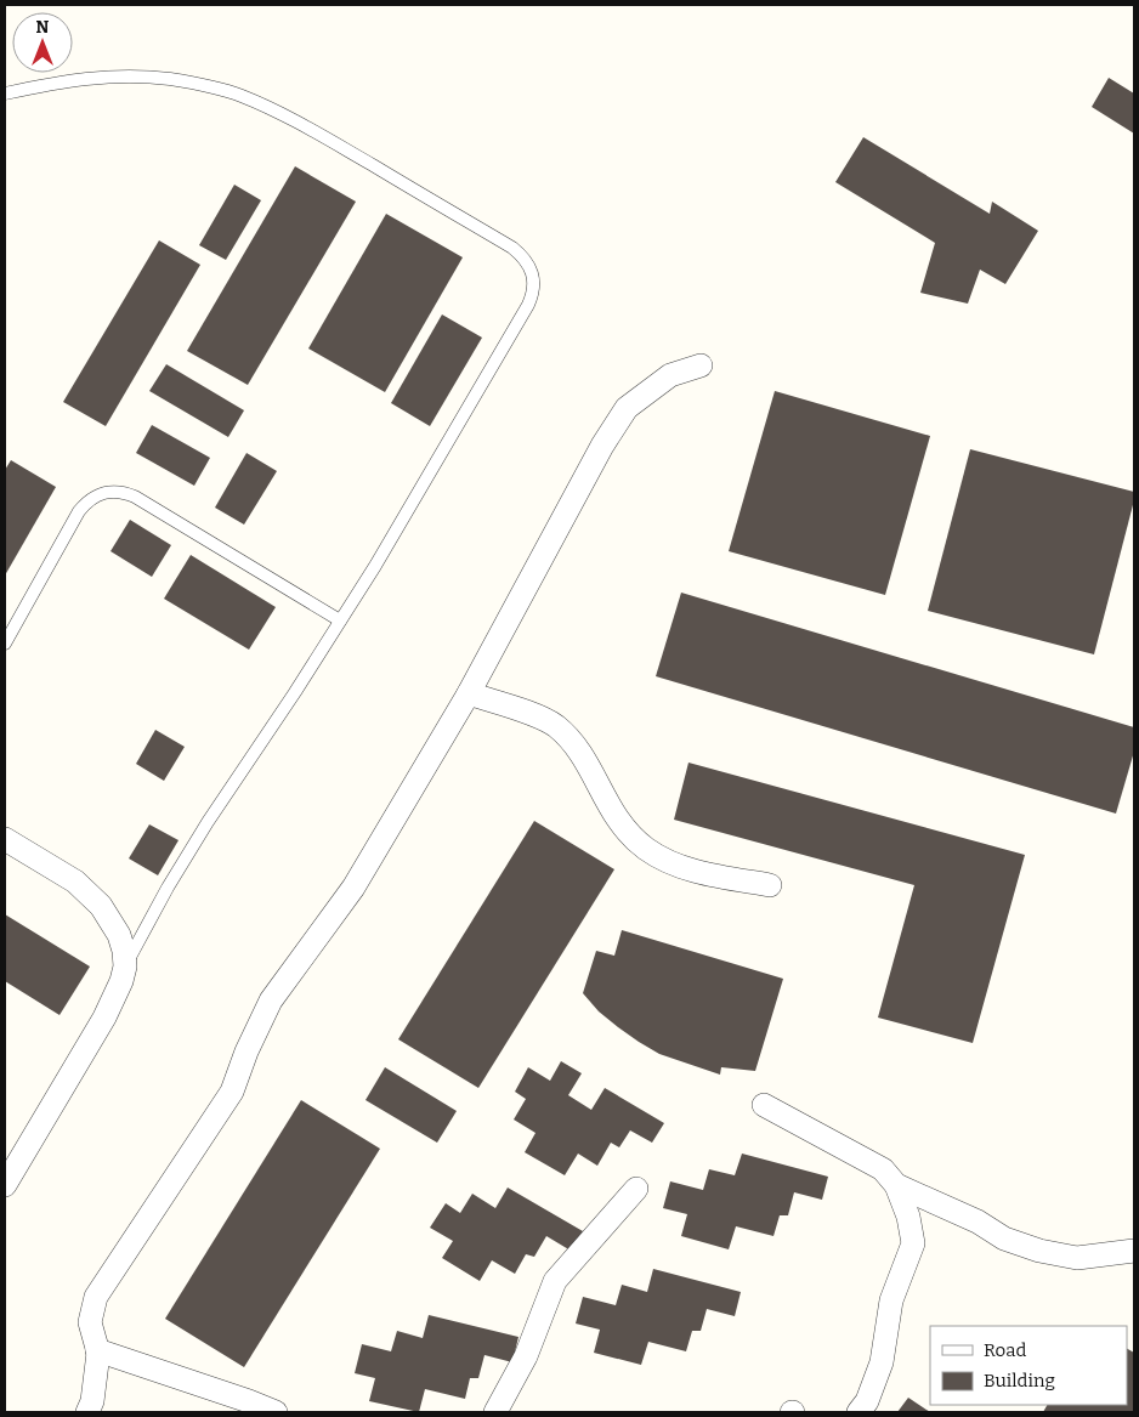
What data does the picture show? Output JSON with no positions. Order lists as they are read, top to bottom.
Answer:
{
  "legend": ["Road", "Building"],
  "north": "top"
}
